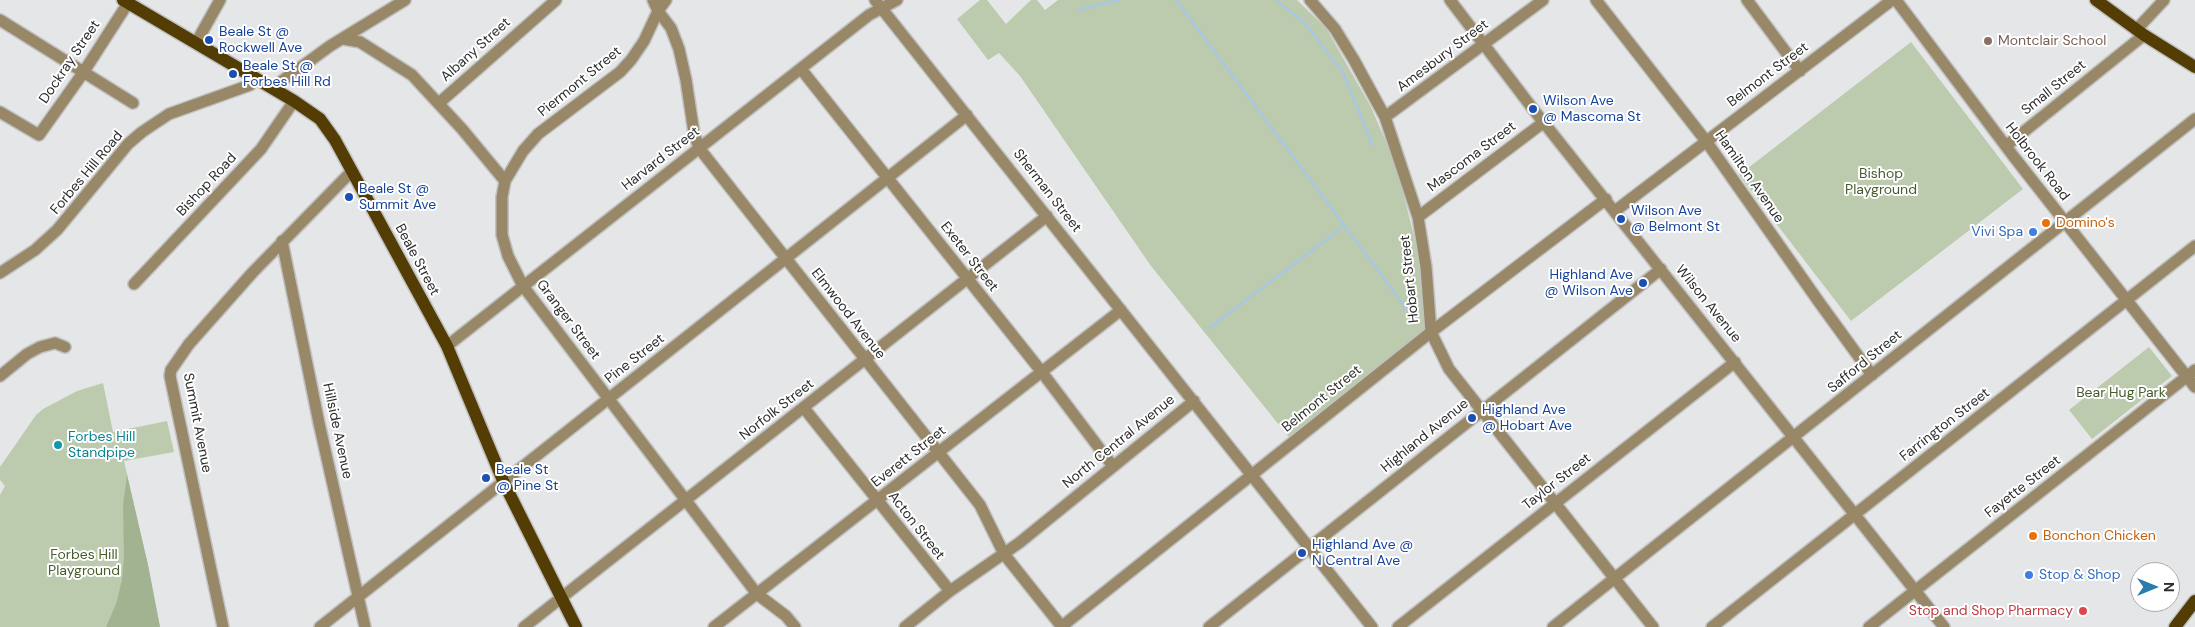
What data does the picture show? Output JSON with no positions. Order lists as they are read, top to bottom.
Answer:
{
  "streets": {
    "main road": ["Beale Street"],
    "street": [
      "Albany Street",
      "Amesbury Street",
      "Dockray Street",
      "Belmont Street",
      "Piermont Street",
      "Small Street",
      "Mascoma Street",
      "Harvard Street",
      "Holbrook Road",
      "Forbes Hill Road",
      "Hamilton Avenue",
      "Bishop Road",
      "Sherman Street",
      "Exeter Street",
      "Hobart Street",
      "Wilson Avenue",
      "Elmwood Avenue",
      "Granger Street",
      "Pine Street",
      "Safford Street",
      "Norfolk Street",
      "Summit Avenue",
      "Farrington Street",
      "Hillside Avenue",
      "Highland Avenue",
      "North Central Avenue",
      "Everett Street",
      "Taylor Street",
      "Fayette Street",
      "Acton Street"
    ]
  },
  "crossings": [
    ["Amesbury Street", "Hobart Street"],
    ["Amesbury Street", "Wilson Avenue"],
    ["Dockray Street", "Beale Street"],
    ["Belmont Street", "Holbrook Road"],
    ["Belmont Street", "Hamilton Avenue"],
    ["Belmont Street", "Hobart Street"],
    ["Belmont Street", "Wilson Avenue"],
    ["Belmont Street", "Elmwood Avenue"],
    ["Belmont Street", "North Central Avenue"],
    ["Piermont Street", "Elmwood Avenue"],
    ["Piermont Street", "Granger Street"],
    ["Small Street", "Holbrook Road"],
    ["Mascoma Street", "Hobart Street"],
    ["Mascoma Street", "Wilson Avenue"],
    ["Harvard Street", "Sherman Street"],
    ["Harvard Street", "Exeter Street"],
    ["Harvard Street", "Beale Street"],
    ["Harvard Street", "Elmwood Avenue"],
    ["Harvard Street", "Granger Street"],
    ["Holbrook Road", "Safford Street"],
    ["Holbrook Road", "Farrington Street"],
    ["Holbrook Road", "Fayette Street"],
    ["Forbes Hill Road", "Beale Street"],
    ["Hamilton Avenue", "Safford Street"],
    ["Bishop Road", "Beale Street"],
    ["Sherman Street", "Pine Street"],
    ["Sherman Street", "Norfolk Street"],
    ["Sherman Street", "North Central Avenue"],
    ["Sherman Street", "Everett Street"],
    ["Exeter Street", "Pine Street"],
    ["Exeter Street", "Norfolk Street"],
    ["Exeter Street", "North Central Avenue"],
    ["Exeter Street", "Everett Street"],
    ["Beale Street", "Pine Street"],
    ["Beale Street", "Norfolk Street"],
    ["Beale Street", "Summit Avenue"],
    ["Hobart Street", "Safford Street"],
    ["Hobart Street", "Highland Avenue"],
    ["Hobart Street", "Taylor Street"],
    ["Wilson Avenue", "Safford Street"],
    ["Wilson Avenue", "Farrington Street"],
    ["Wilson Avenue", "Highland Avenue"],
    ["Wilson Avenue", "Taylor Street"],
    ["Wilson Avenue", "Fayette Street"],
    ["Elmwood Avenue", "Pine Street"],
    ["Elmwood Avenue", "Norfolk Street"],
    ["Elmwood Avenue", "North Central Avenue"],
    ["Elmwood Avenue", "Everett Street"],
    ["Granger Street", "Pine Street"],
    ["Granger Street", "Norfolk Street"],
    ["Granger Street", "Everett Street"],
    ["Pine Street", "Hillside Avenue"],
    ["Norfolk Street", "Acton Street"],
    ["Summit Avenue", "Hillside Avenue"],
    ["Highland Avenue", "North Central Avenue"],
    ["North Central Avenue", "Acton Street"],
    ["Everett Street", "Acton Street"]
  ],
  "parks": ["Bishop Playground", "Bear Hug Park", "Forbes Hill Playground"],
  "places": [
    "Beale St @ Rockwell Ave",
    "Montclair School",
    "Beale St @ Forbes Hill Rd",
    "Wilson Ave @ Mascoma St",
    "Beale St @ Summit Ave",
    "Wilson Ave @ Belmont St",
    "Domino's",
    "Vivi Spa",
    "Highland Ave @ Wilson Ave",
    "Highland Ave @ Hobart Ave",
    "Forbes Hill Standpipe",
    "Beale St @ Pine St",
    "Bonchon Chicken",
    "Highland Ave @ N Central Ave",
    "Stop & Shop",
    "Stop and Shop Pharmacy"
  ],
  "north": "right"
}
